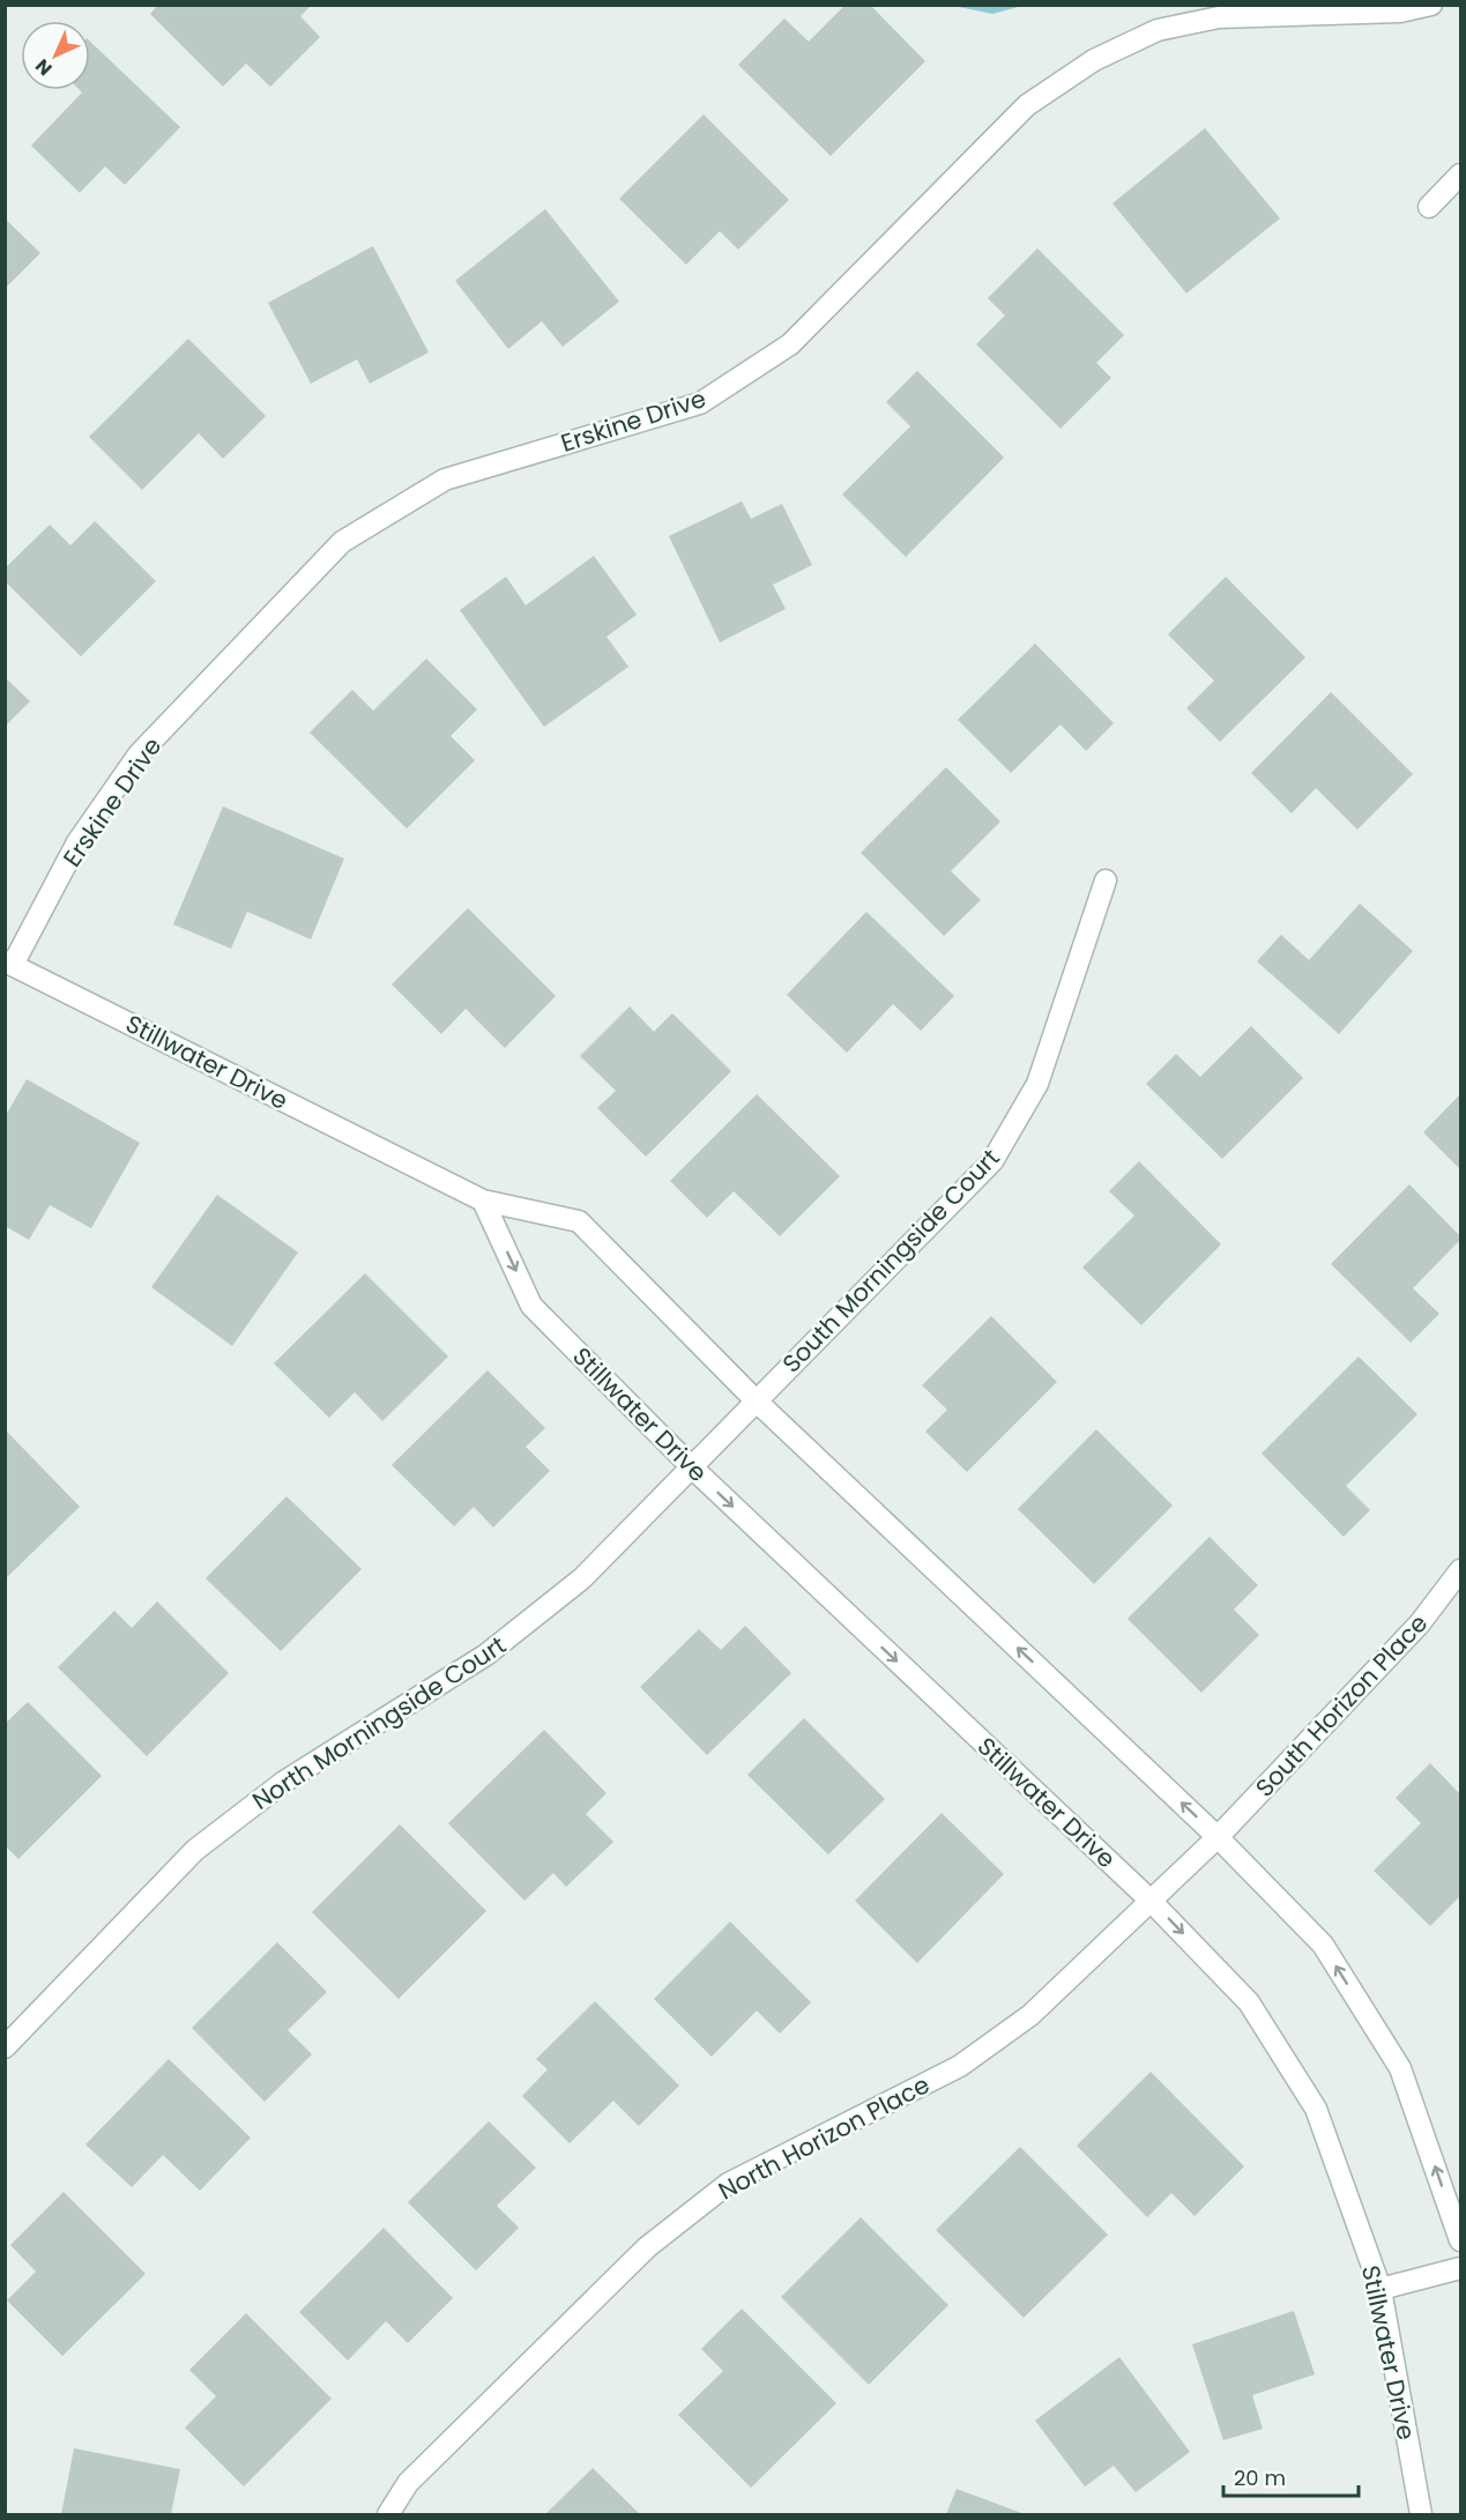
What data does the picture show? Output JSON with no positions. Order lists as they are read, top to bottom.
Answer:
{
  "streets": {
    "street": [
      "Erskine Drive",
      "Stillwater Drive",
      "South Morningside Court",
      "South Horizon Place",
      "North Morningside Court",
      "North Horizon Place"
    ]
  },
  "crossings": [
    ["Erskine Drive", "Stillwater Drive"],
    ["Stillwater Drive", "South Morningside Court"],
    ["Stillwater Drive", "South Horizon Place"],
    ["Stillwater Drive", "North Morningside Court"],
    ["Stillwater Drive", "North Horizon Place"],
    ["South Morningside Court", "North Morningside Court"],
    ["South Horizon Place", "North Horizon Place"]
  ],
  "scale_bar": "20 m",
  "north": "bottom left"
}
